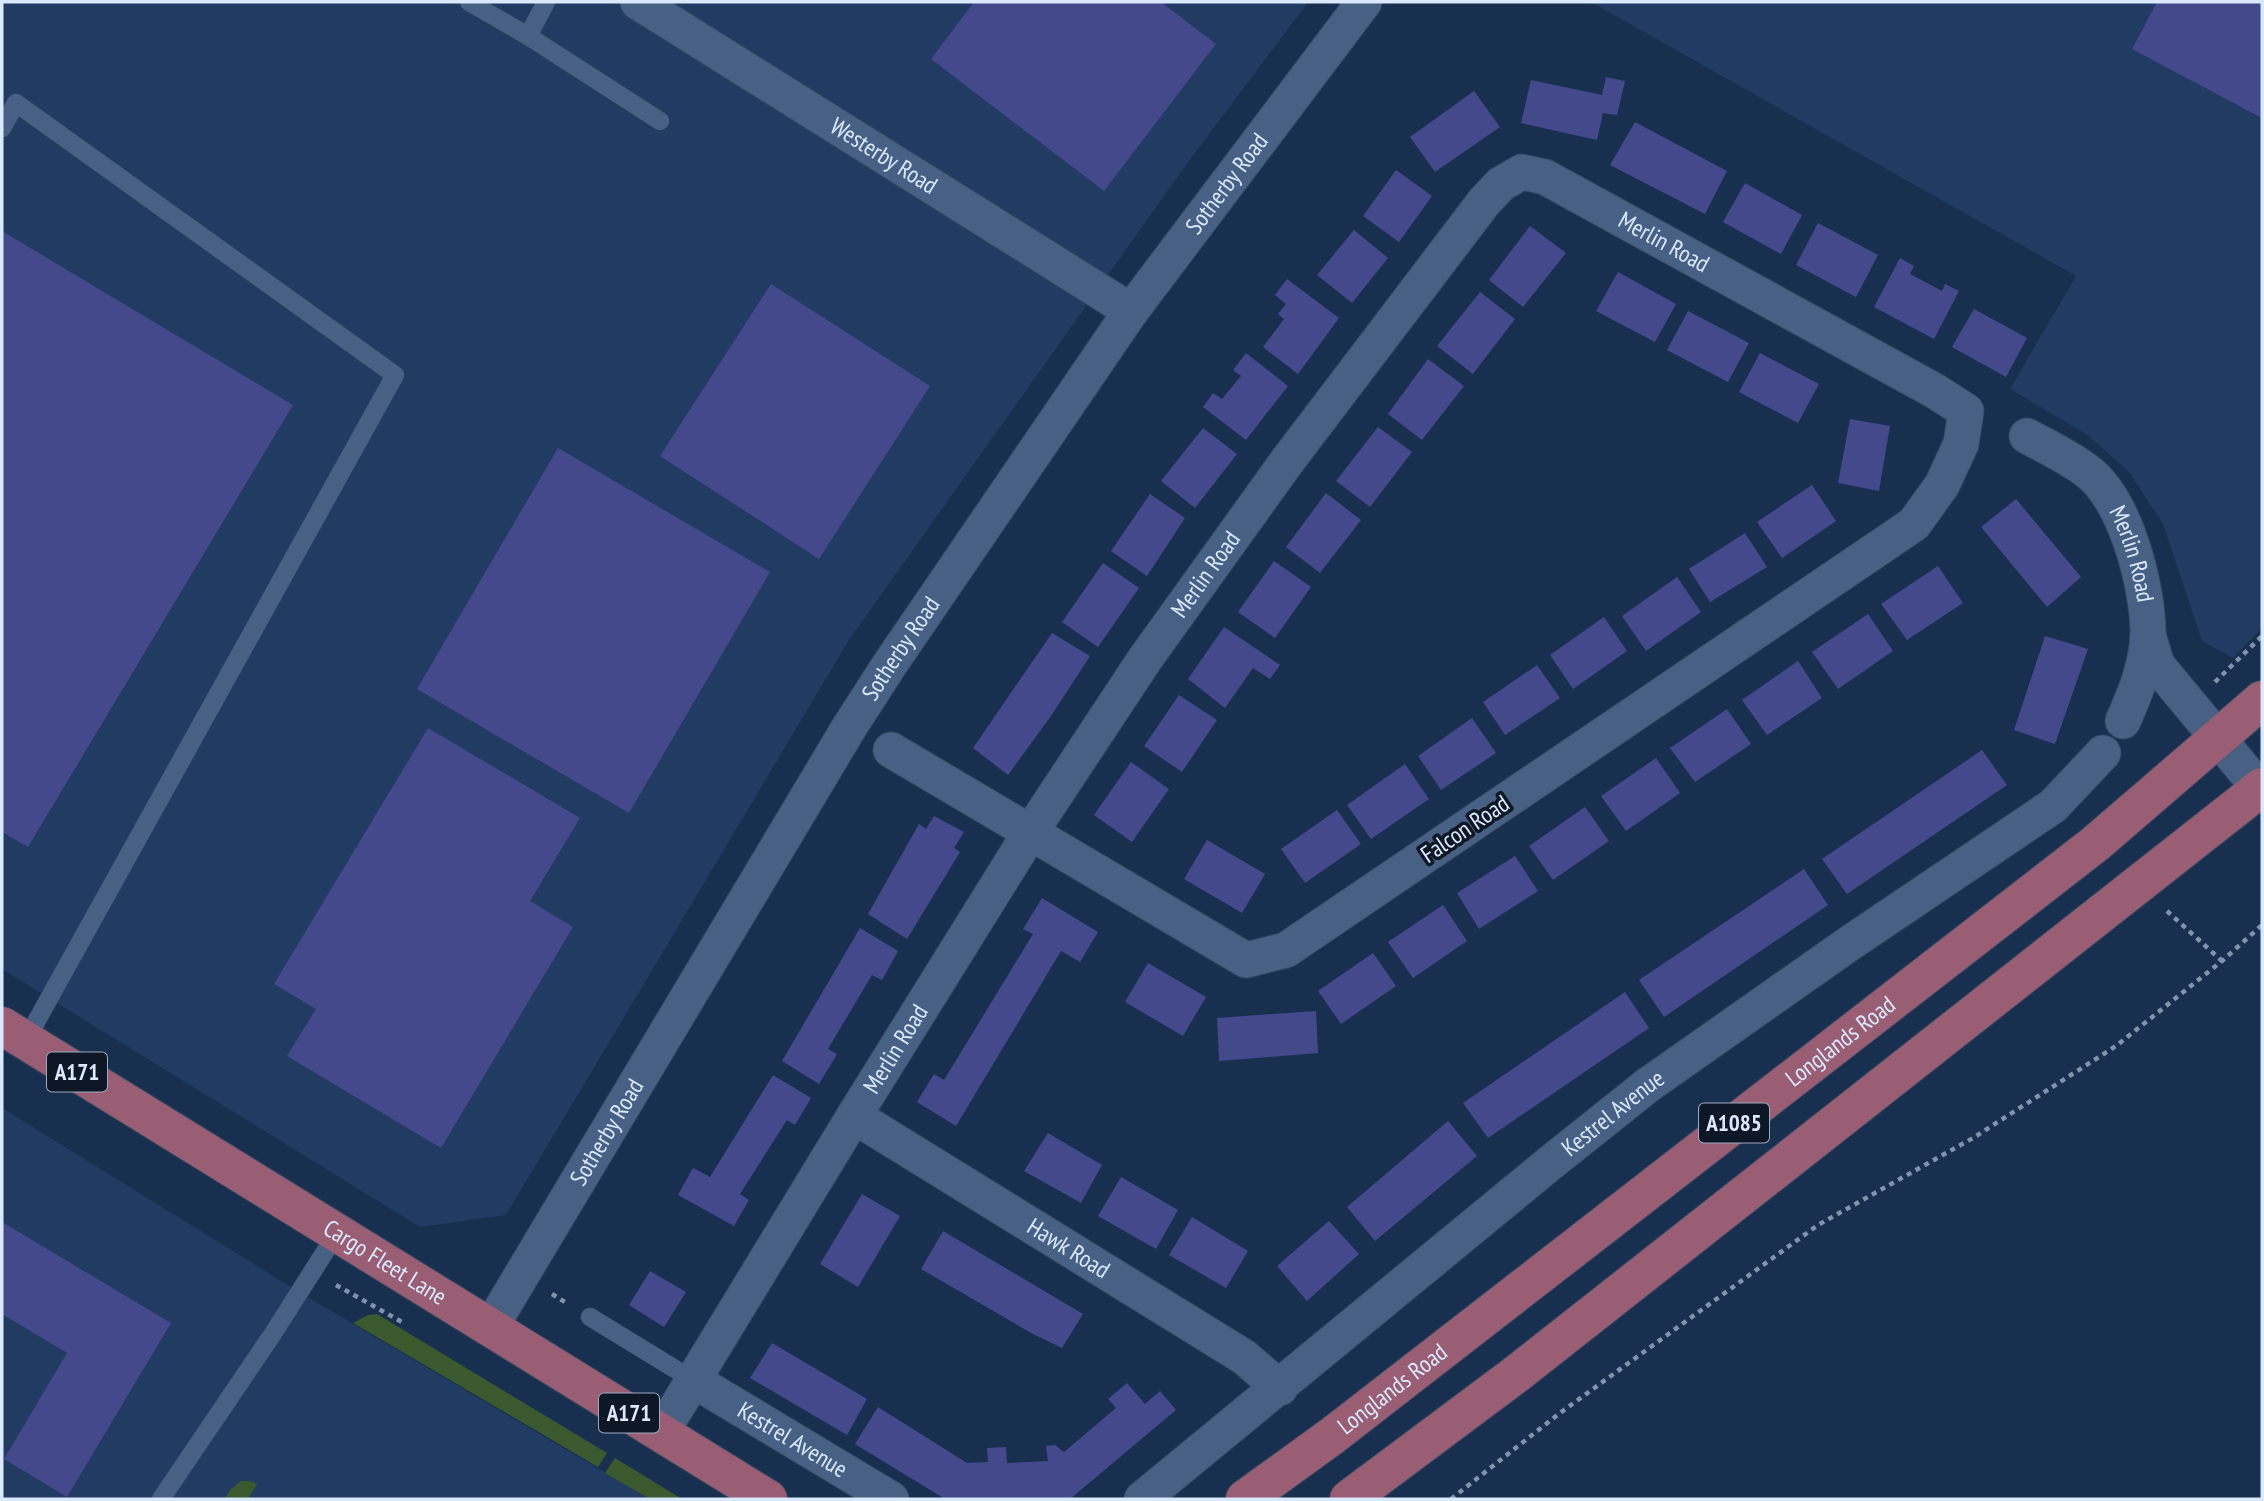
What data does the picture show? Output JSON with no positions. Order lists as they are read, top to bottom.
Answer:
{
  "streets": {
    "main road": [
      "Longlands Road",
      "A171",
      "A1085",
      "Cargo Fleet Lane"
    ],
    "street": [
      "Westerby Road",
      "Sotherby Road",
      "Merlin Road",
      "Falcon Road",
      "Kestrel Avenue",
      "Hawk Road"
    ]
  },
  "crossings": [
    ["Westerby Road", "Sotherby Road"],
    ["Sotherby Road", "Cargo Fleet Lane"],
    ["Merlin Road", "Falcon Road"],
    ["Merlin Road", "Longlands Road"],
    ["Merlin Road", "Kestrel Avenue"],
    ["Merlin Road", "A1085"],
    ["Merlin Road", "Hawk Road"],
    ["Merlin Road", "Cargo Fleet Lane"],
    ["Kestrel Avenue", "Hawk Road"]
  ]
}
